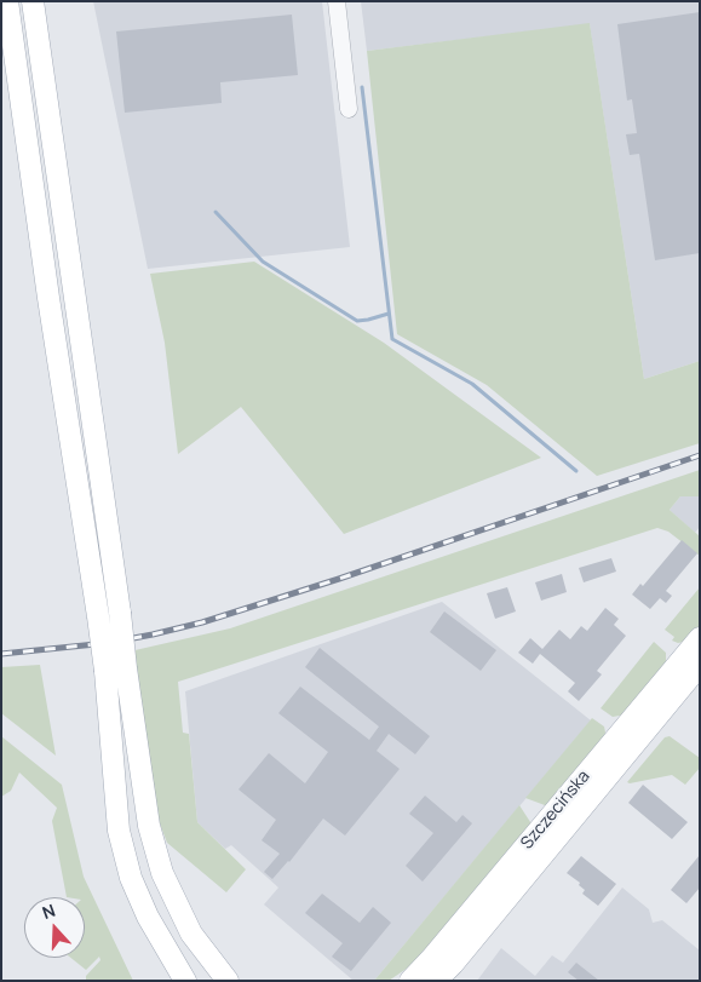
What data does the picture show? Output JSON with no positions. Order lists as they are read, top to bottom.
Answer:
{
  "streets": {
    "main road": ["Szczecińska"]
  },
  "north": "top"
}
